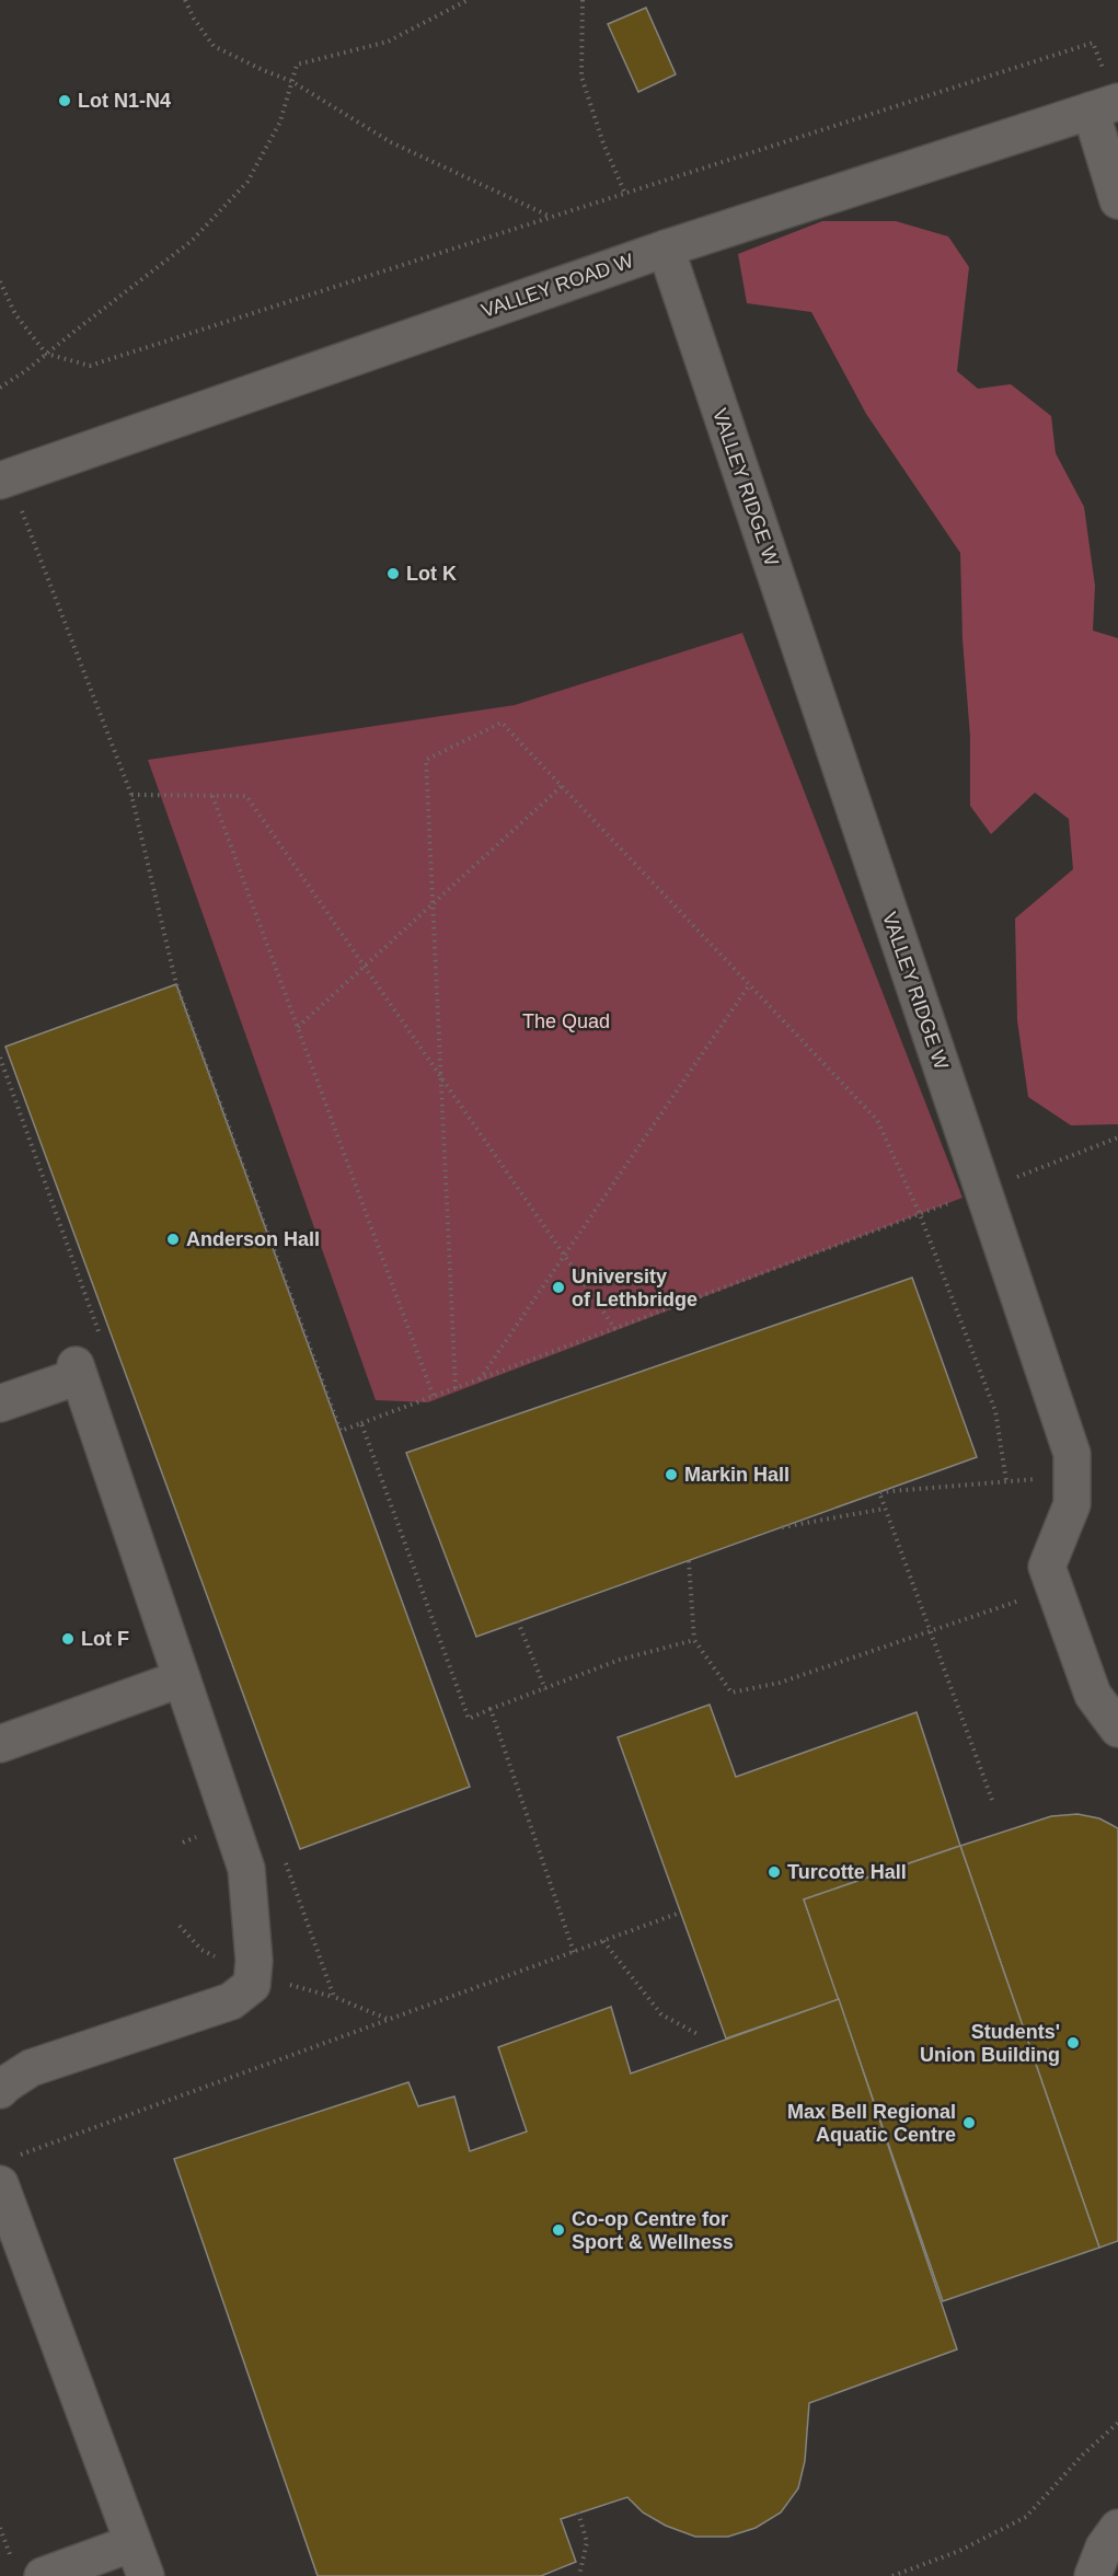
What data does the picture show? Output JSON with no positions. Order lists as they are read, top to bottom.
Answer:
{
  "streets": {
    "street": ["VALLEY ROAD W", "VALLEY RIDGE W"]
  },
  "crossings": [
    ["VALLEY ROAD W", "VALLEY RIDGE W"]
  ],
  "parks": ["The Quad"],
  "places": [
    "Lot N1-N4",
    "Lot K",
    "Anderson Hall",
    "University of Lethbridge",
    "Markin Hall",
    "Lot F",
    "Turcotte Hall",
    "Students' Union Building",
    "Max Bell Regional Aquatic Centre",
    "Co-op Centre for Sport & Wellness"
  ]
}
